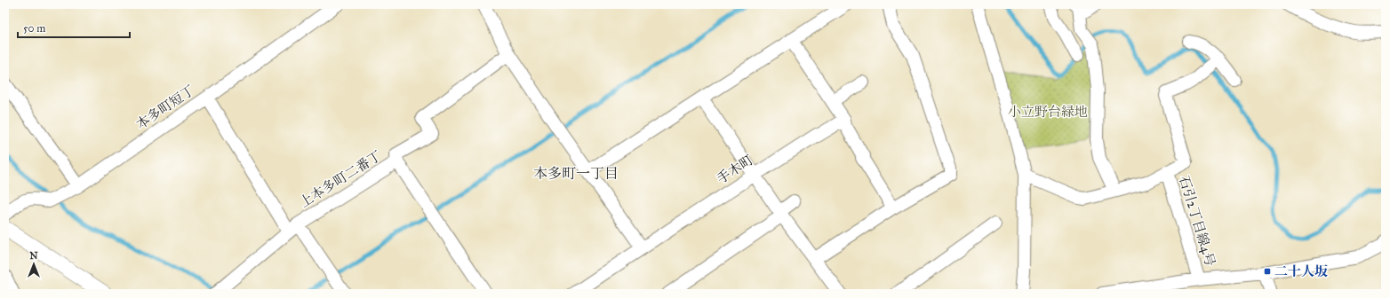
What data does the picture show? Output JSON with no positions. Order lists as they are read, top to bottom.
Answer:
{
  "streets": {
    "street": [
      "本多町短丁",
      "手木町",
      "上本多町二番丁",
      "石引2丁目線4号"
    ]
  },
  "districts": ["本多町一丁目"],
  "parks": ["小立野台緑地"],
  "places": {
    "transit": ["二十人坂"]
  },
  "scale_bar": "50 m",
  "north": "top"
}
